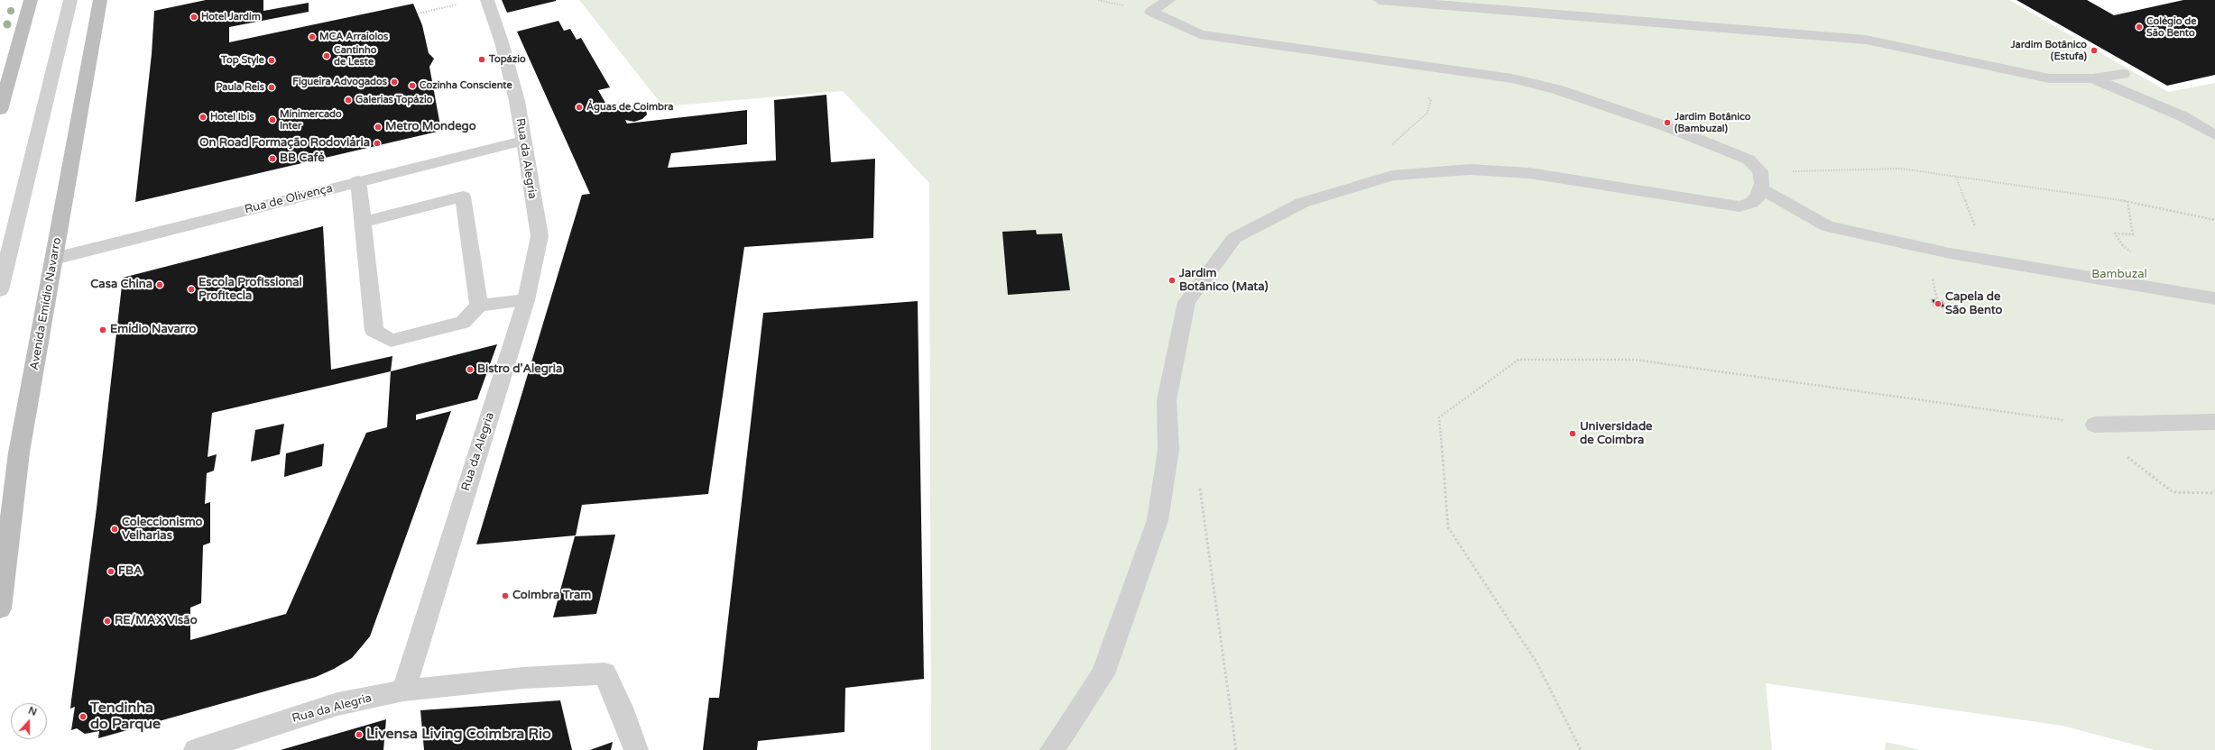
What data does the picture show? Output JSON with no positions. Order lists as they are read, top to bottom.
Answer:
{
  "streets": {
    "main road": ["Avenida Emídio Navarro"],
    "street": ["Rua da Alegria", "Rua de Olivença"]
  },
  "crossings": [
    ["Rua da Alegria", "Rua de Olivença"],
    ["Rua de Olivença", "Avenida Emídio Navarro"]
  ],
  "parks": ["Bambuzal"],
  "places": [
    "Hotel Jardim",
    "Colégio de São Bento",
    "MCA Arraiolos",
    "Jardim Botânico (Estufa)",
    "Cantinho de Leste",
    "Topázio",
    "Top Style",
    "Figueira Advogados",
    "Cozinha Consciente",
    "Paula Reis",
    "Galerias Topázio",
    "Águas de Coimbra",
    "Hotel Ibis",
    "Minimercado Inter",
    "Jardim Botânico (Bambuzal)",
    "Metro Mondego",
    "On Road Formação Rodoviária",
    "BB Café",
    "Jardim Botânico (Mata)",
    "Casa China",
    "Escola Profissional Profitecla",
    "Capela de São Bento",
    "Emídio Navarro",
    "Bistro d'Alegria",
    "Universidade de Coimbra",
    "Coleccionismo Velharias",
    "FBA",
    "Coimbra Tram",
    "RE/MAX Visão",
    "Tendinha do Parque",
    "Livensa Living Coimbra Rio"
  ],
  "north": "top"
}
